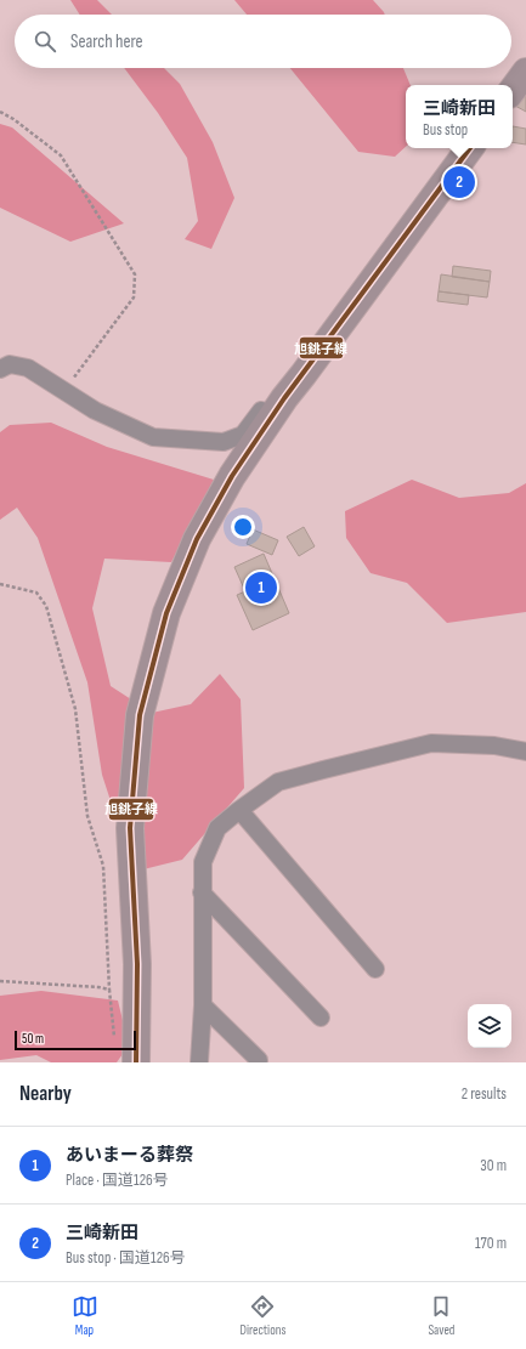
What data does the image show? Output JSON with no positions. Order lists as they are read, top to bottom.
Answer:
{
  "lines": ["transit line 旭銚子線"],
  "scale_bar": "50 m",
  "page": {
    "search": "Search here",
    "popup": ["三崎新田", "Bus stop"],
    "pins": ["2", "1"],
    "scale": "50 m",
    "heading": ["Nearby", "2 results"],
    "list": [
      {
        "mark": "1",
        "name": "あいまーる葬祭",
        "note": "Place · 国道126号",
        "value": "30 m"
      },
      {
        "mark": "2",
        "name": "三崎新田",
        "note": "Bus stop · 国道126号",
        "value": "170 m"
      }
    ],
    "nav": ["Map", "Directions", "Saved"]
  }
}
